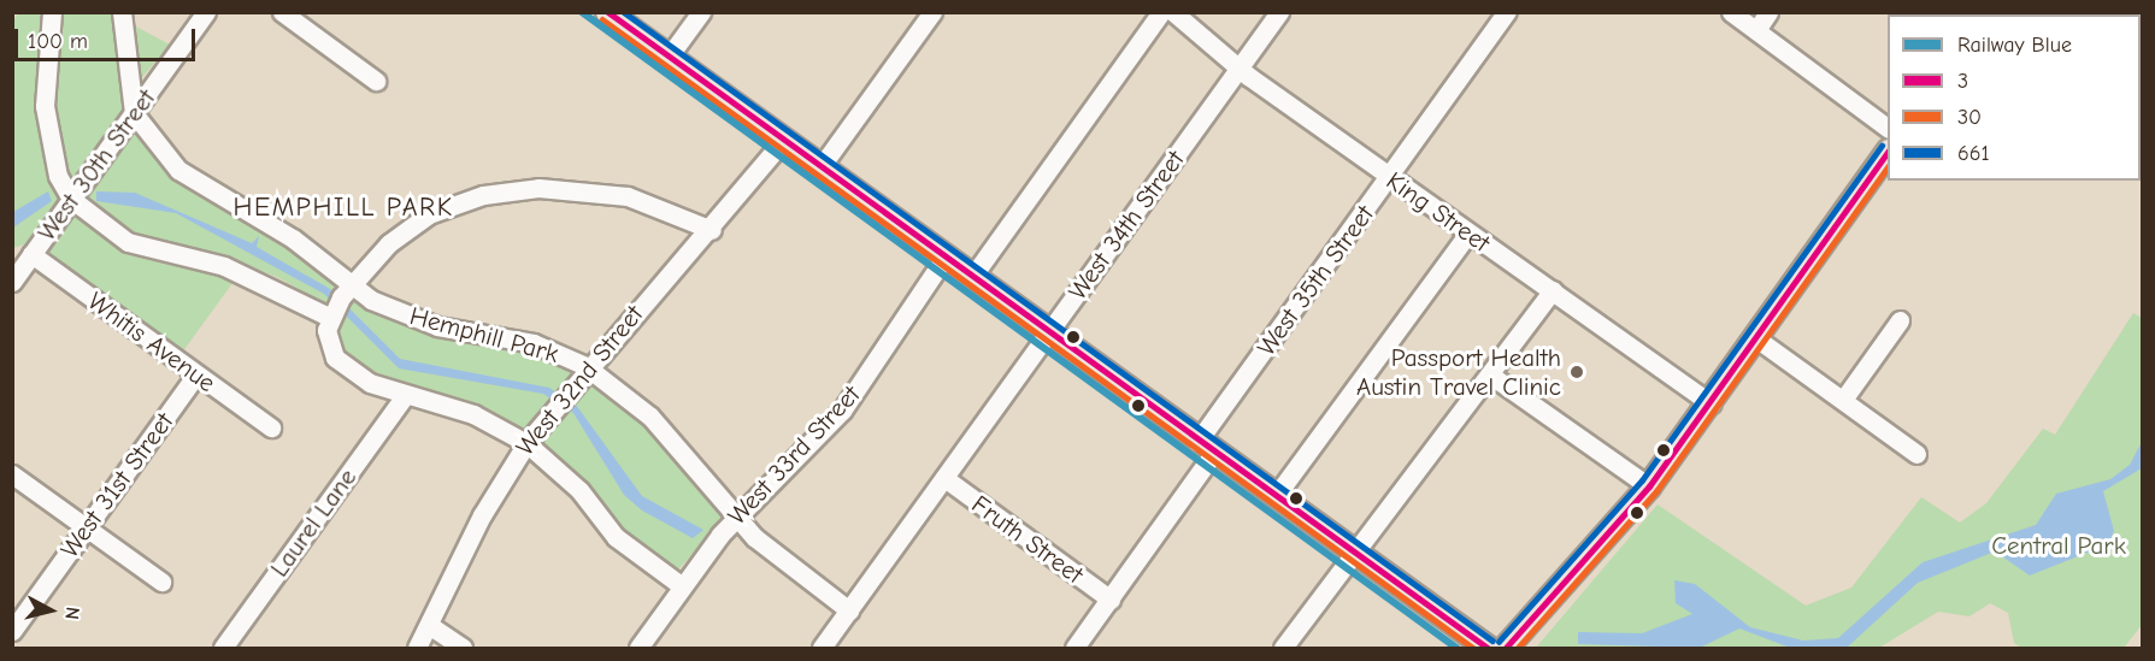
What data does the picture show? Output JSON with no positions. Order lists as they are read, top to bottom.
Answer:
{
  "streets": {
    "street": [
      "West 30th Street",
      "King Street",
      "West 34th Street",
      "West 35th Street",
      "Hemphill Park",
      "Whitis Avenue",
      "West 32nd Street",
      "West 33rd Street",
      "West 31st Street",
      "Laurel Lane",
      "Fruth Street"
    ]
  },
  "crossings": [
    ["West 30th Street", "Hemphill Park"],
    ["West 30th Street", "Whitis Avenue"],
    ["King Street", "West 34th Street"],
    ["King Street", "West 35th Street"],
    ["West 34th Street", "Hemphill Park"],
    ["West 34th Street", "Fruth Street"],
    ["West 35th Street", "Fruth Street"],
    ["Hemphill Park", "West 32nd Street"],
    ["Hemphill Park", "West 33rd Street"],
    ["Whitis Avenue", "West 31st Street"]
  ],
  "districts": ["HEMPHILL PARK"],
  "parks": ["Central Park"],
  "places": ["Passport Health Austin Travel Clinic"],
  "lines": [
    "rail line Blue",
    "transit line 3",
    "transit line 661",
    "transit line 30"
  ],
  "legend": [
    "Railway Blue",
    "3",
    "30",
    "661"
  ],
  "scale_bar": "100 m",
  "north": "right"
}
